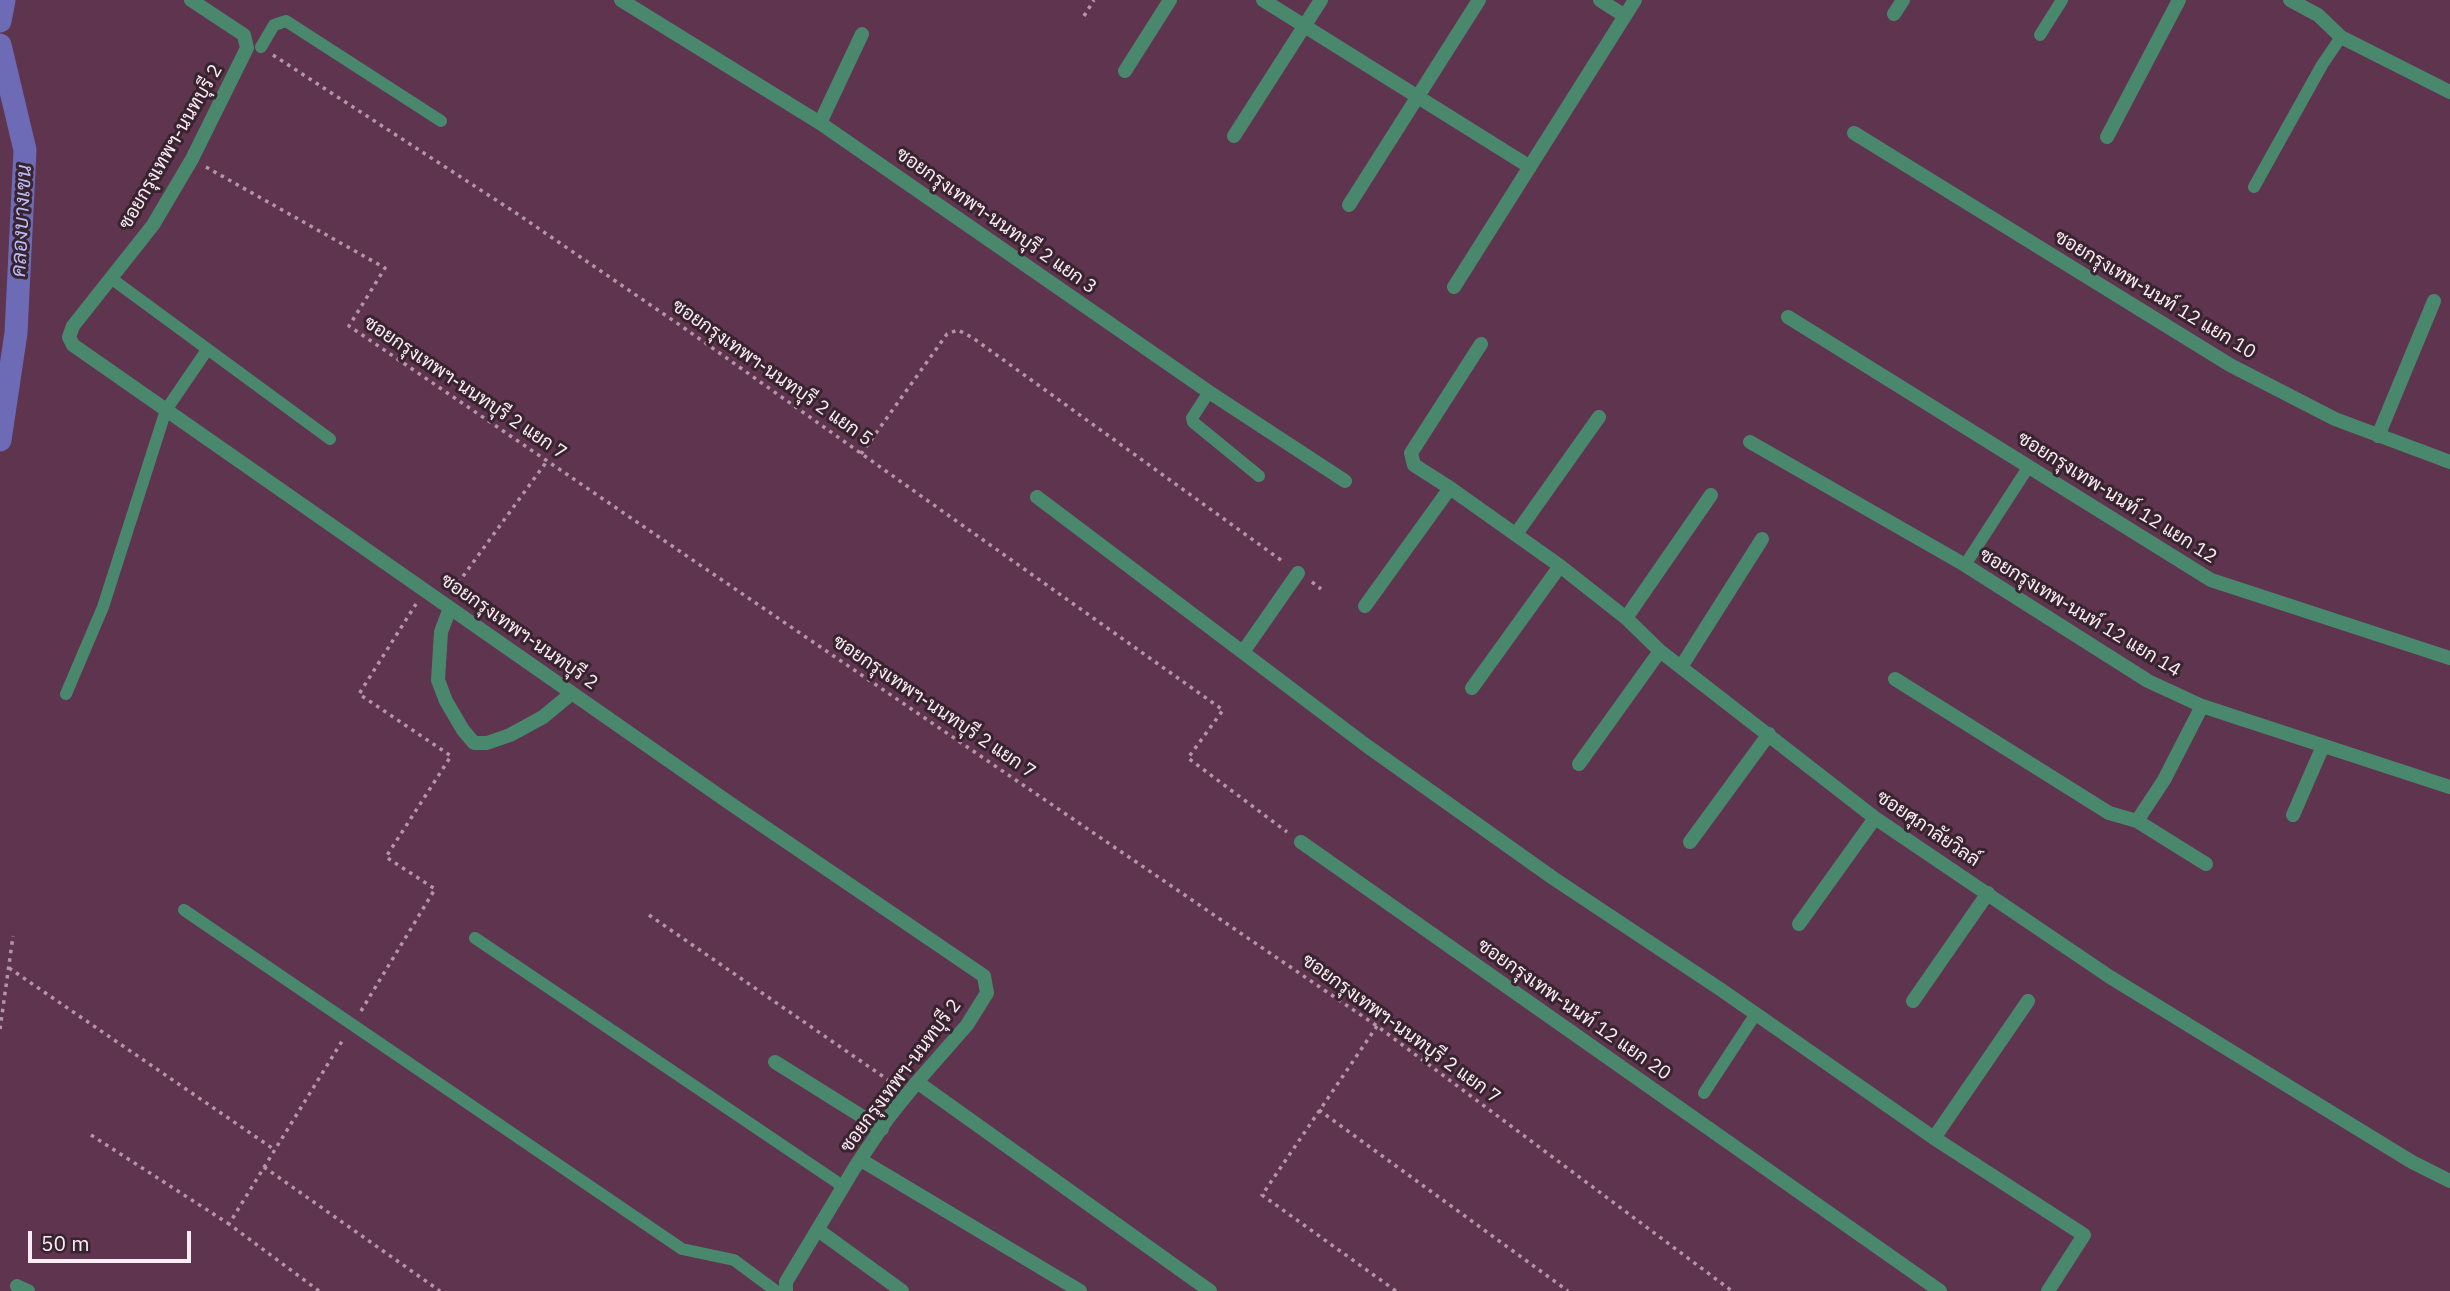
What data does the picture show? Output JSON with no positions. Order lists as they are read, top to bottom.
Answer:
{
  "streets": {
    "street": [
      "ซอยกรุงเทพฯ-นนทบุรี 2",
      "ซอยกรุงเทพฯ-นนทบุรี 2 แยก 3",
      "ซอยกรุงเทพ-นนท์ 12 แยก 10",
      "ซอยกรุงเทพ-นนท์ 12 แยก 12",
      "ซอยกรุงเทพ-นนท์ 12 แยก 14",
      "ซอยศุภาลัยวิลล์",
      "ซอยกรุงเทพ-นนท์ 12 แยก 20"
    ],
    "path": ["ซอยกรุงเทพฯ-นนทบุรี 2 แยก 5", "ซอยกรุงเทพฯ-นนทบุรี 2 แยก 7"]
  },
  "crossings": [
    ["ซอยกรุงเทพฯ-นนทบุรี 2", "ซอยกรุงเทพฯ-นนทบุรี 2 แยก 7"],
    ["ซอยกรุงเทพฯ-นนทบุรี 2 แยก 5", "ซอยกรุงเทพ-นนท์ 12 แยก 20"]
  ],
  "water": ["คลองบางเขน"],
  "scale_bar": "50 m"
}
